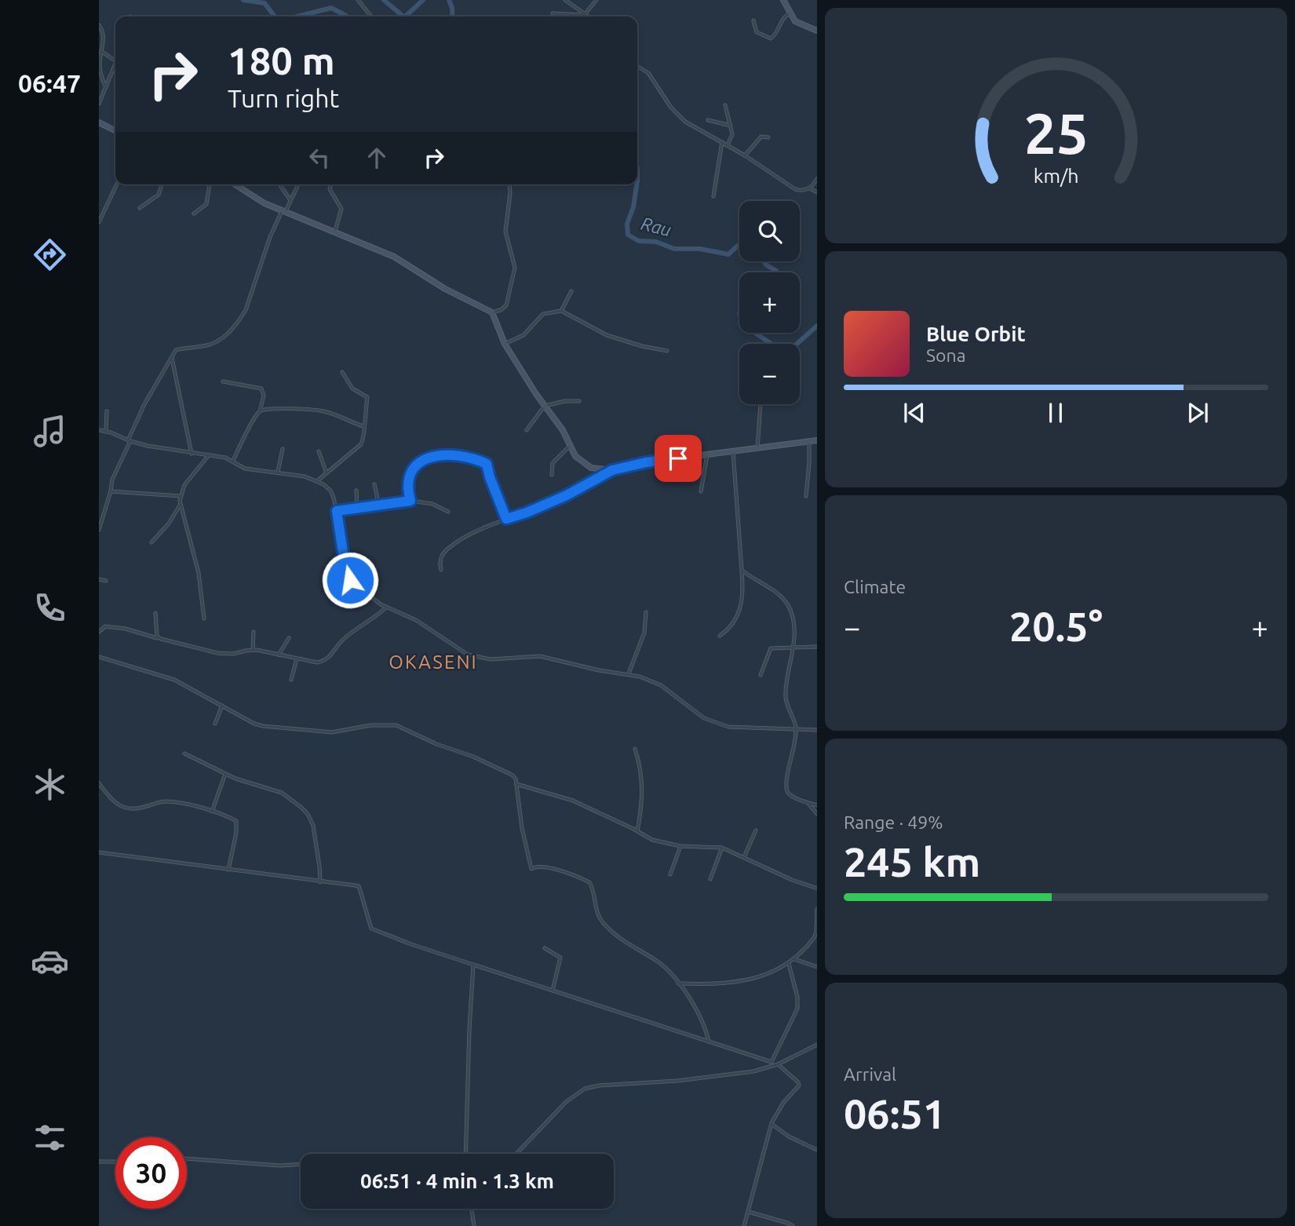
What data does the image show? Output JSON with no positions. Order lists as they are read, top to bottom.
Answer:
{
  "districts": ["OKASENI"],
  "water": ["Rau"],
  "page": {
    "tabs": "06:47",
    "turn": ["180 m", "Turn right"],
    "map_buttons": ["+", "−"],
    "song": ["Blue Orbit", "Sona"],
    "tile": [
      "Climate",
      ["Range · 49%", "245 km"],
      ["Arrival", "06:51"]
    ],
    "heat": ["−", "20.5°", "+"],
    "limit": "30",
    "trip": "06:51 · 4 min · 1.3 km",
    "gauge": ["25", "km/h"]
  }
}
